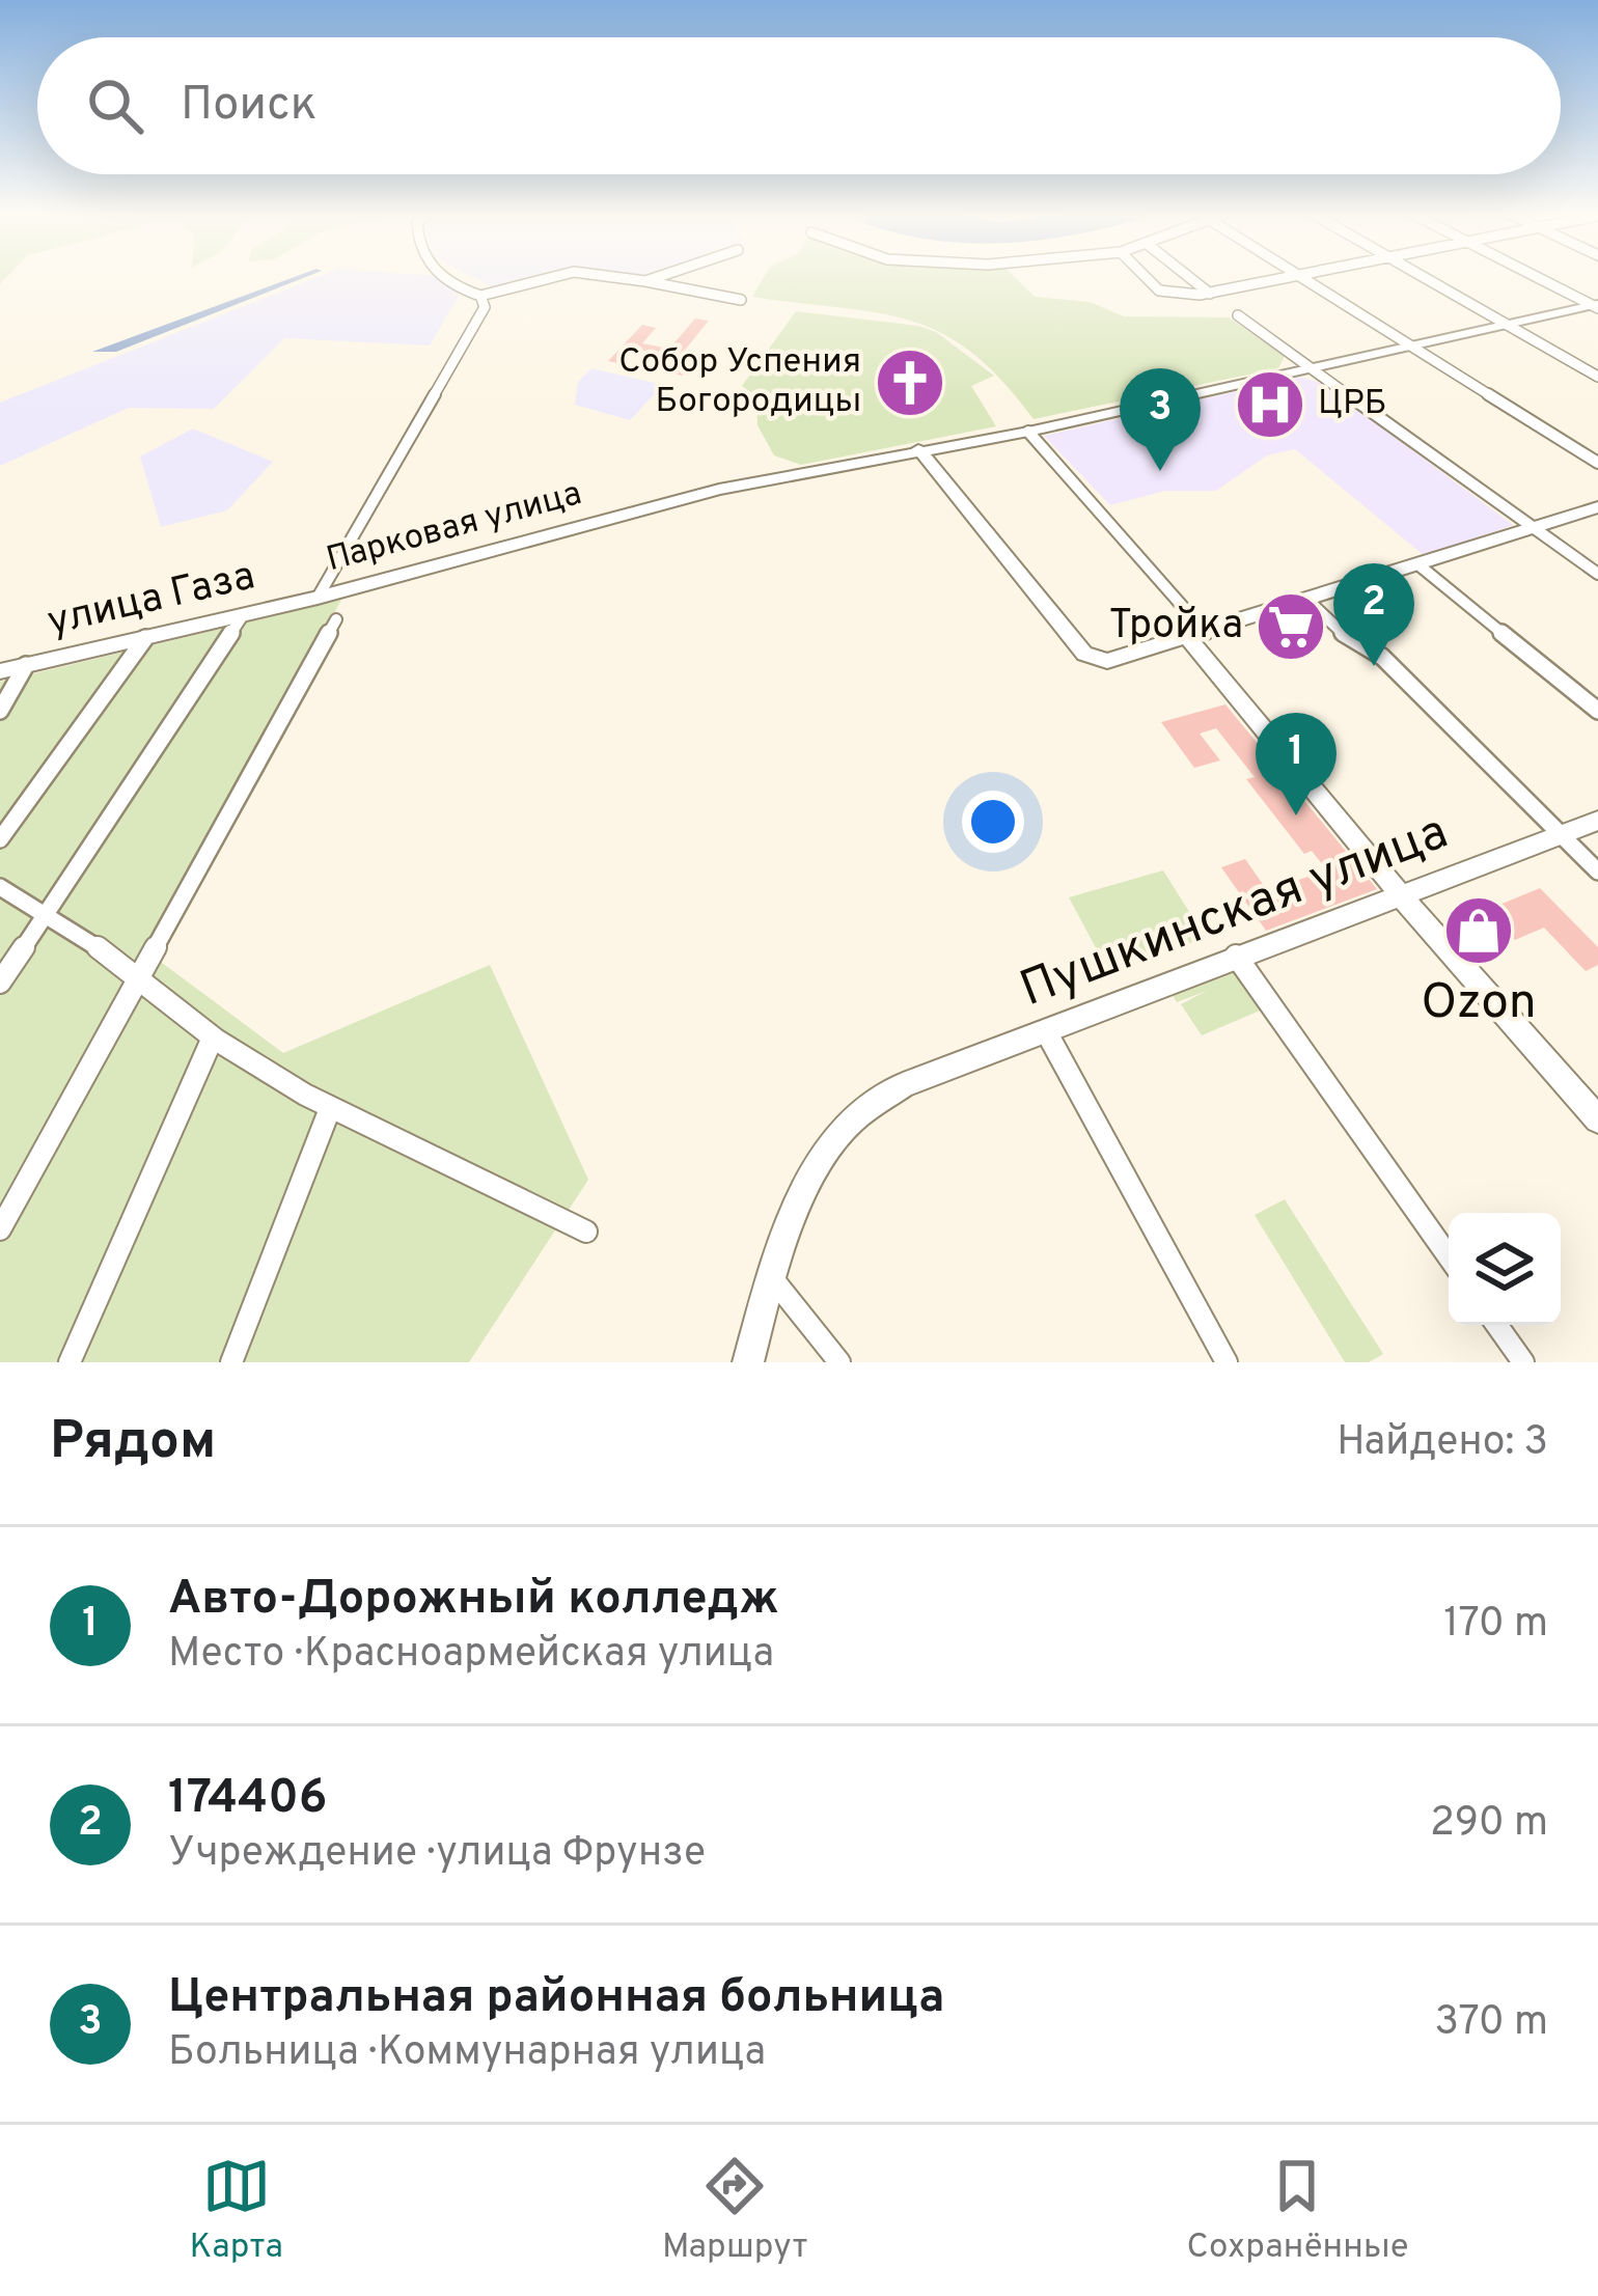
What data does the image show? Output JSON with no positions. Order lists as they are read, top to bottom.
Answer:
{
  "streets": {
    "main road": ["Парковая улица", "улица Газа", "Пушкинская улица"]
  },
  "crossings": [
    ["Парковая улица", "улица Газа"]
  ],
  "places": {
    "church": ["Собор Успения Богородицы"],
    "hospital": ["ЦРБ"],
    "supermarket": ["Тройка"],
    "shop": ["Ozon"]
  },
  "page": {
    "search": "Поиск",
    "pins": ["3", "2", "1"],
    "heading": ["Рядом", "Найдено: 3"],
    "list": [
      {
        "mark": "1",
        "name": "Авто-Дорожный колледж",
        "note": "Место · Красноармейская улица",
        "value": "170 m"
      },
      {
        "mark": "2",
        "name": "174406",
        "note": "Учреждение · улица Фрунзе",
        "value": "290 m"
      },
      {
        "mark": "3",
        "name": "Центральная районная больница",
        "note": "Больница · Коммунарная улица",
        "value": "370 m"
      }
    ],
    "nav": ["Карта", "Маршрут", "Сохранённые"]
  }
}
